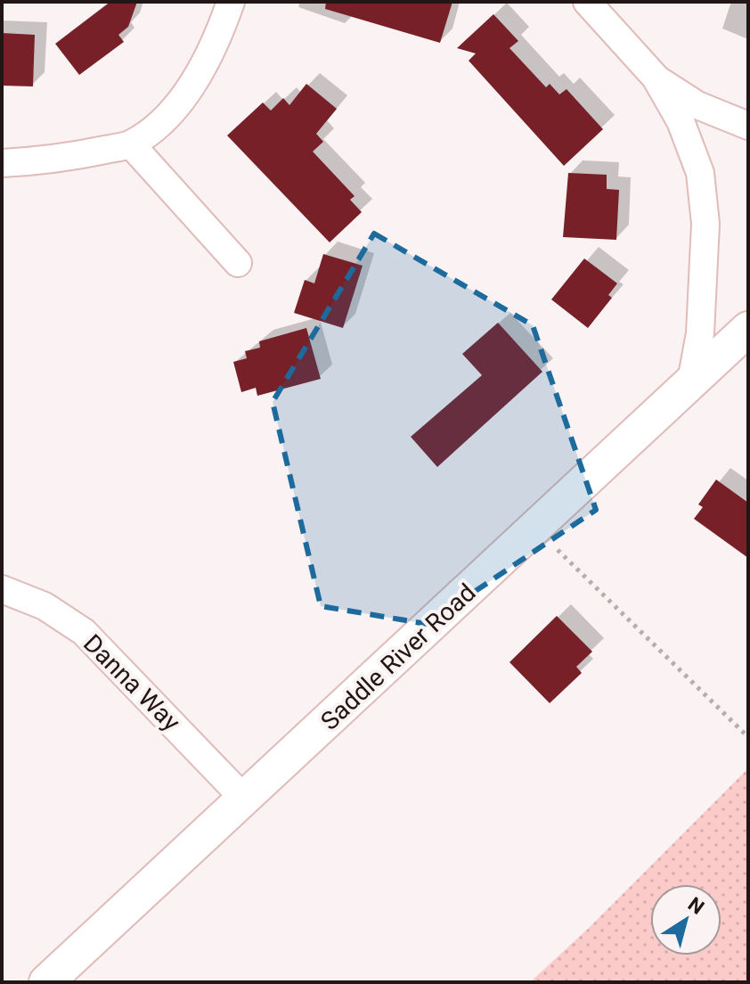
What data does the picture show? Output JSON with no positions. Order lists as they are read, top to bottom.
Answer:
{
  "streets": {
    "street": ["Saddle River Road", "Danna Way"]
  },
  "crossings": [
    ["Saddle River Road", "Danna Way"]
  ],
  "north": "top right"
}
